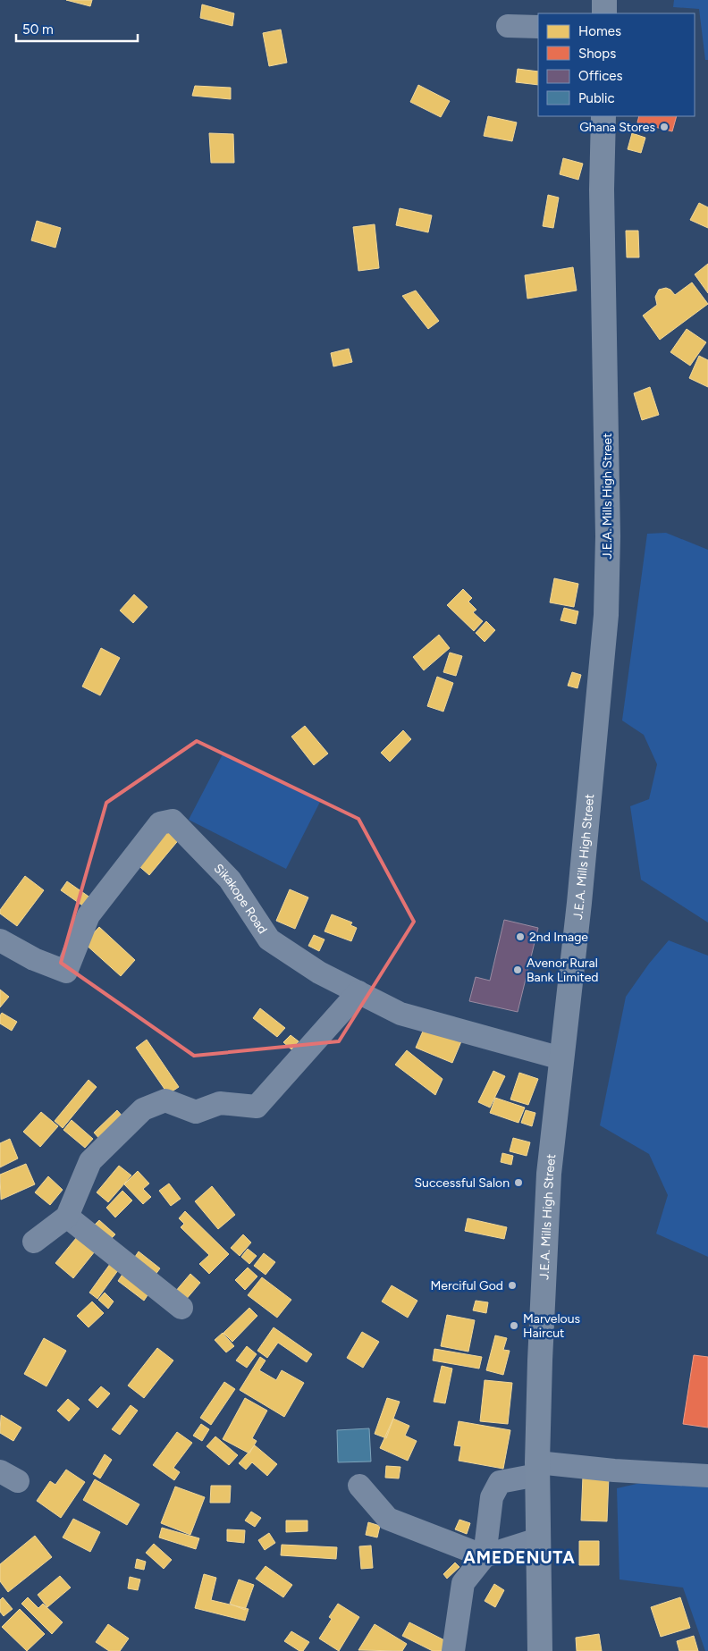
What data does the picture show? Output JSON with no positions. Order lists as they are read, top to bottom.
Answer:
{
  "streets": {
    "highway": ["J.E.A. Mills High Street"],
    "street": ["Sikakope Road"]
  },
  "crossings": [
    ["J.E.A. Mills High Street", "Sikakope Road"]
  ],
  "districts": ["AMEDENUTA"],
  "places": [
    "Ghana Stores",
    "2nd Image",
    "Avenor Rural Bank Limited",
    "Successful Salon",
    "Merciful God",
    "Marvelous Haircut"
  ],
  "legend": [
    "Homes",
    "Shops",
    "Offices",
    "Public"
  ],
  "scale_bar": "50 m"
}
